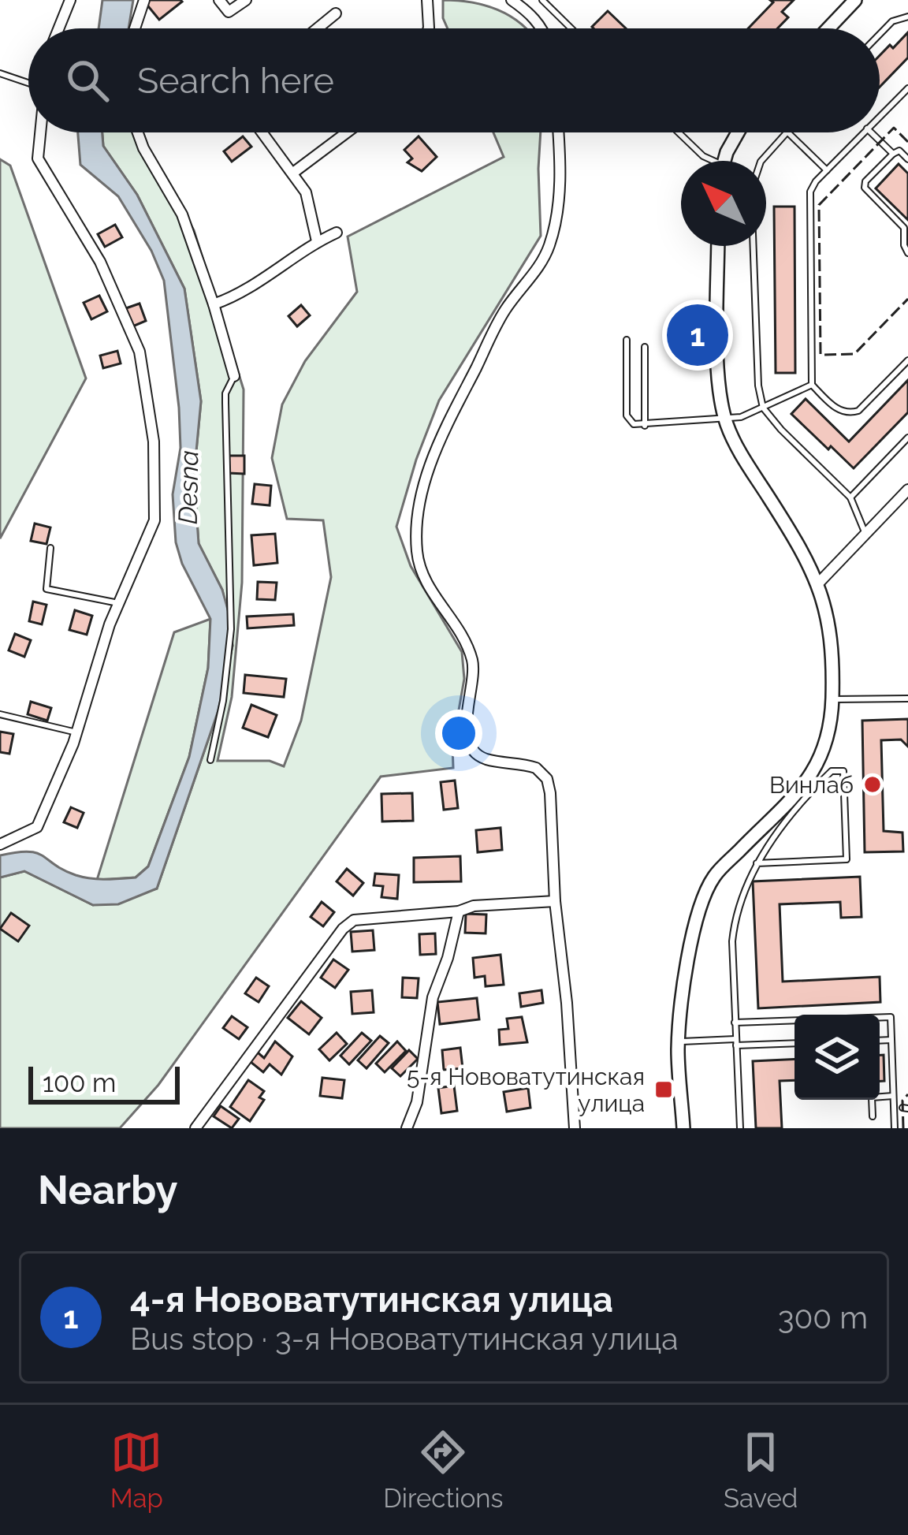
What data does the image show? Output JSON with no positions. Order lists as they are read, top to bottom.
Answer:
{
  "water": ["Desna"],
  "places": {
    "other": ["Винлаб"],
    "transit": ["5-я Нововатутинская улица"]
  },
  "scale_bar": "100 m",
  "north": "top left",
  "page": {
    "search": "Search here",
    "pins": "1",
    "scale": "100 m",
    "heading": "Nearby",
    "list": [
      {
        "mark": "1",
        "name": "4-я Нововатутинская улица",
        "note": "Bus stop · 3-я Нововатутинская улица",
        "value": "300 m"
      }
    ],
    "nav": ["Map", "Directions", "Saved"]
  }
}
